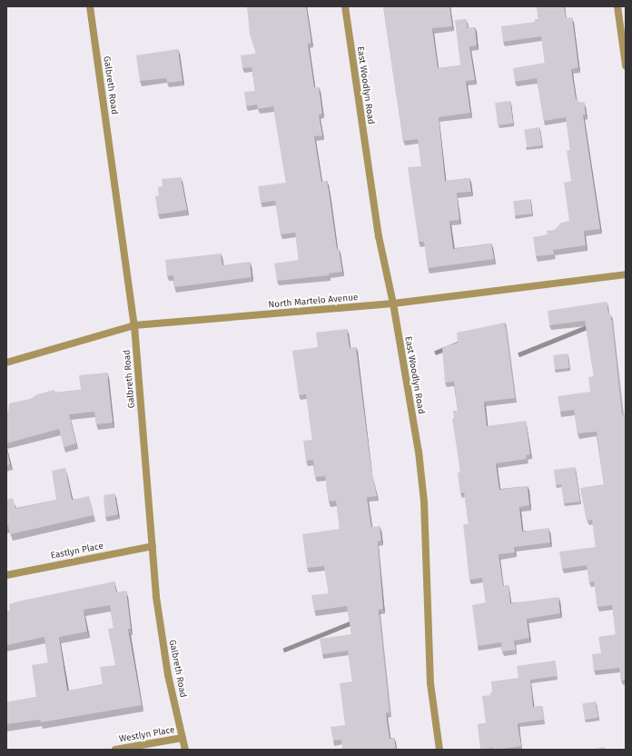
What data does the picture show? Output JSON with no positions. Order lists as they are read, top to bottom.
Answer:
{
  "streets": {
    "street": [
      "Galbreth Road",
      "East Woodlyn Road",
      "North Martelo Avenue",
      "Eastlyn Place",
      "Westlyn Place"
    ]
  },
  "crossings": [
    ["Galbreth Road", "North Martelo Avenue"],
    ["Galbreth Road", "Eastlyn Place"],
    ["Galbreth Road", "Westlyn Place"],
    ["East Woodlyn Road", "North Martelo Avenue"]
  ]
}
